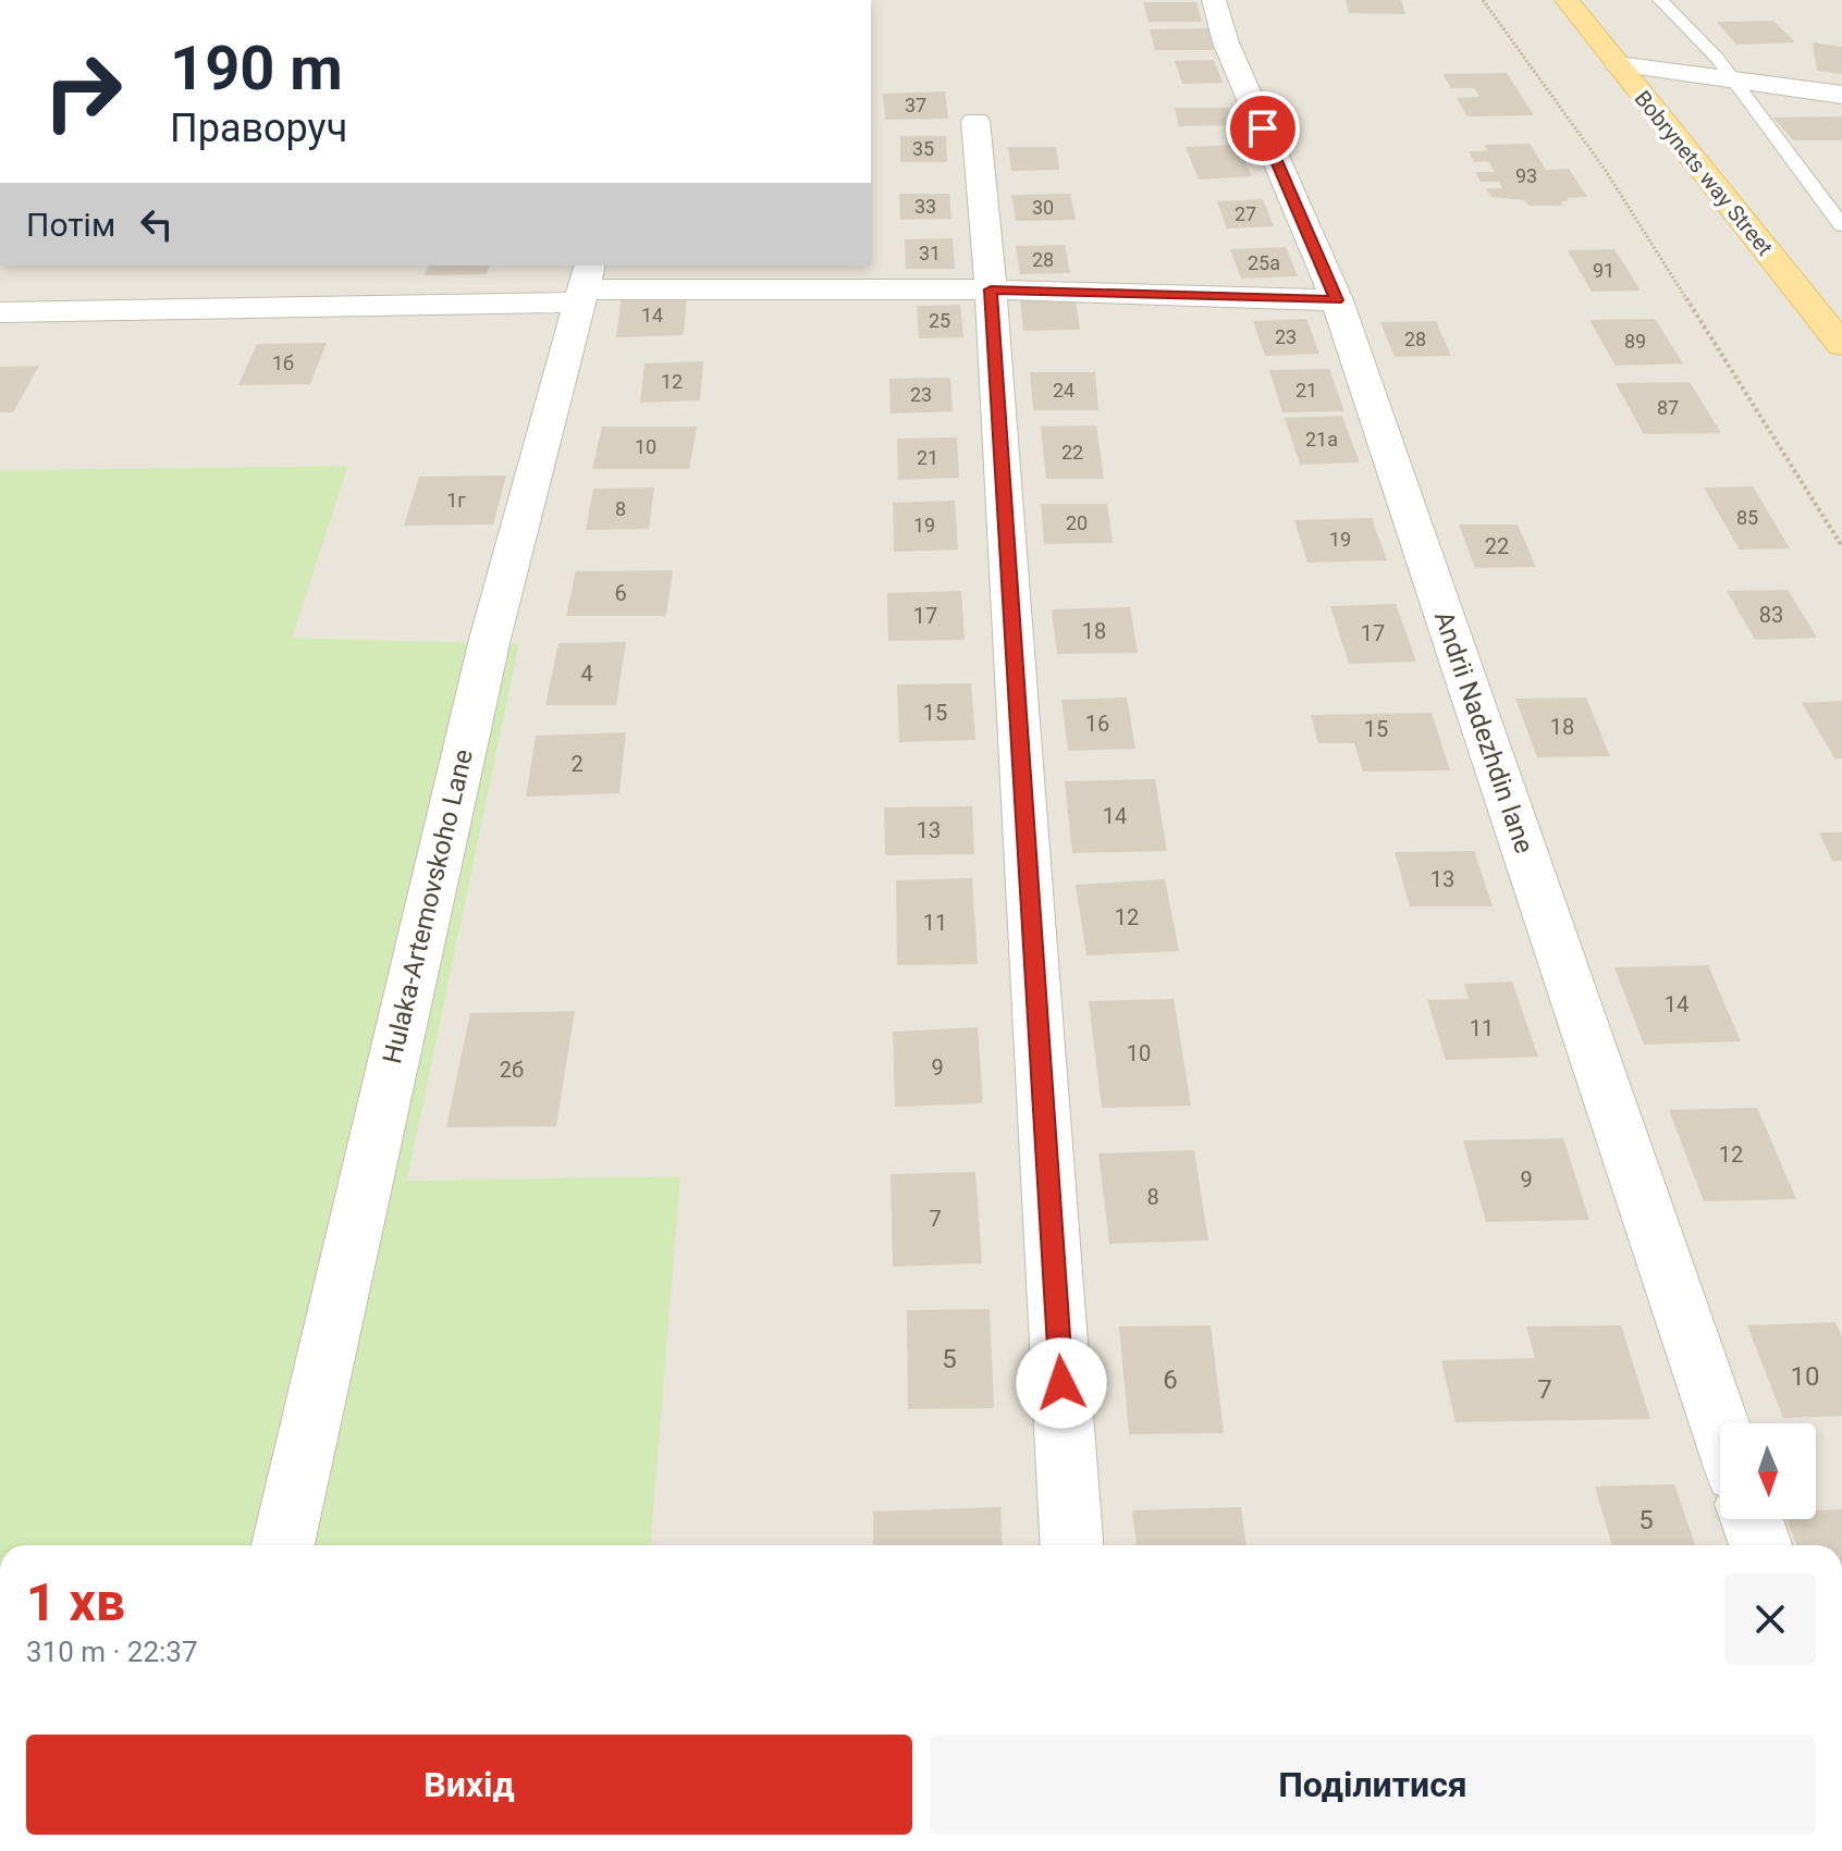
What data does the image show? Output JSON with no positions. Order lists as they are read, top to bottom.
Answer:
{
  "streets": {
    "main road": ["Bobrynets way Street"],
    "street": ["Andrii Nadezhdin lane", "Hulaka-Artemovskoho Lane"]
  },
  "house_numbers": [
    "37",
    "35",
    "93",
    "33",
    "30",
    "27",
    "31",
    "28",
    "25а",
    "91",
    "14",
    "25",
    "23",
    "28",
    "89",
    "1б",
    "12",
    "24",
    "21",
    "23",
    "87",
    "21а",
    "10",
    "22",
    "21",
    "1г",
    "8",
    "85",
    "20",
    "19",
    "19",
    "22",
    "6",
    "83",
    "17",
    "18",
    "17",
    "4",
    "15",
    "16",
    "18",
    "15",
    "2",
    "14",
    "13",
    "13",
    "12",
    "11",
    "14",
    "11",
    "10",
    "9",
    "2б",
    "12",
    "9",
    "8",
    "7",
    "5",
    "10",
    "6",
    "7",
    "5"
  ],
  "north": "bottom",
  "page": {
    "turn": ["190 m", "Праворуч"],
    "then": "Потім",
    "heading": ["1 хв", "310 m · 22:37"],
    "buttons": ["Вихід", "Поділитися"]
  }
}
